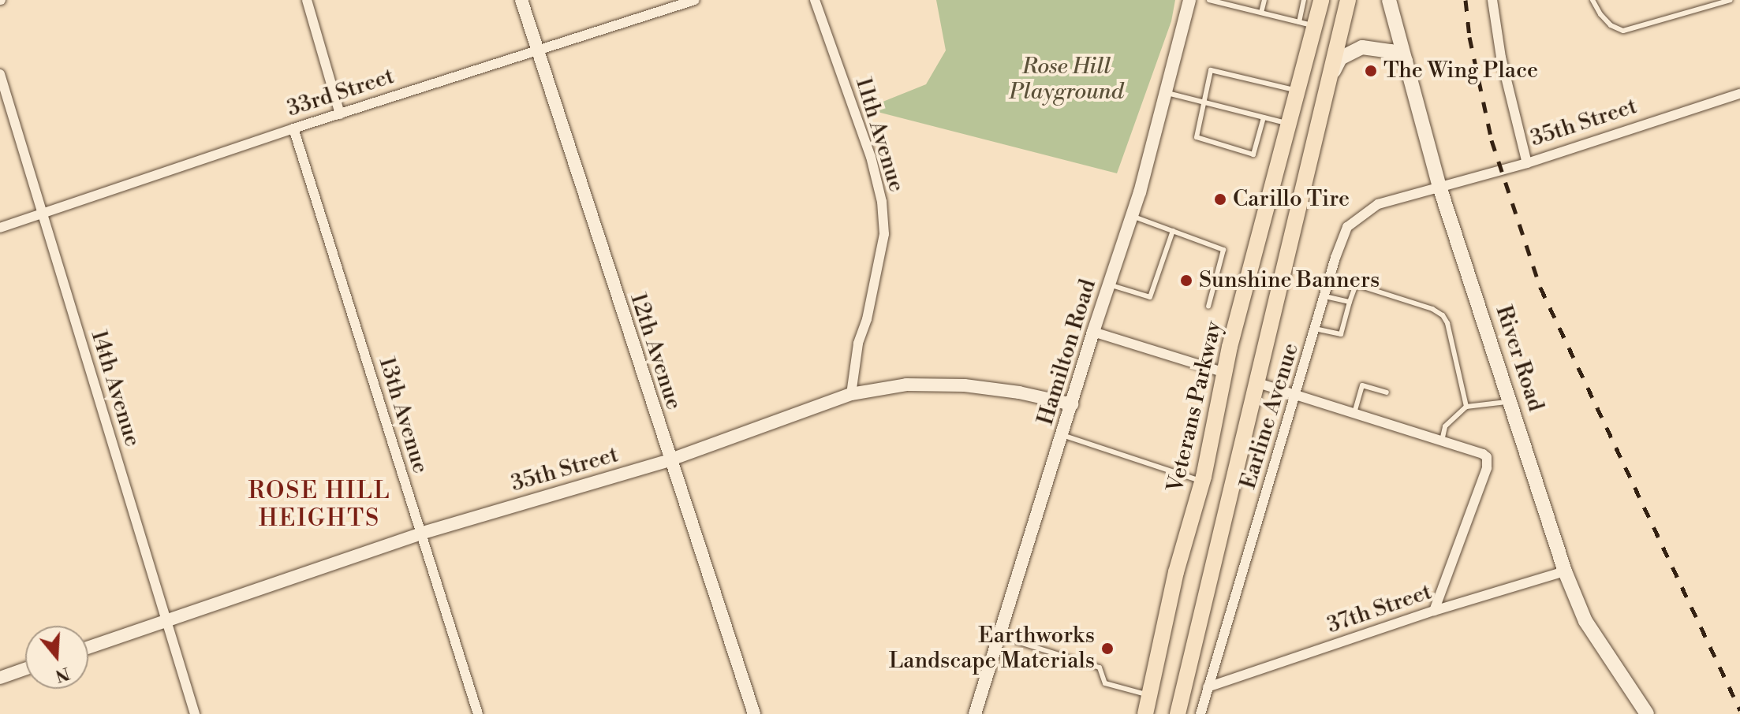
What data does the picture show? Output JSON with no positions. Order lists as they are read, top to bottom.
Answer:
{
  "streets": {
    "main road": ["River Road", "Veterans Parkway"],
    "street": [
      "33rd Street",
      "35th Street",
      "11th Avenue",
      "12th Avenue",
      "Hamilton Road",
      "14th Avenue",
      "13th Avenue",
      "Earline Avenue",
      "37th Street"
    ]
  },
  "crossings": [
    ["33rd Street", "12th Avenue"],
    ["33rd Street", "14th Avenue"],
    ["33rd Street", "13th Avenue"],
    ["35th Street", "11th Avenue"],
    ["35th Street", "12th Avenue"],
    ["35th Street", "Hamilton Road"],
    ["35th Street", "River Road"],
    ["35th Street", "14th Avenue"],
    ["35th Street", "13th Avenue"],
    ["35th Street", "Earline Avenue"],
    ["River Road", "Earline Avenue"],
    ["River Road", "37th Street"],
    ["Earline Avenue", "37th Street"]
  ],
  "districts": ["ROSE HILL HEIGHTS"],
  "parks": ["Rose Hill Playground"],
  "places": [
    "The Wing Place",
    "Carillo Tire",
    "Sunshine Banners",
    "Earthworks Landscape Materials"
  ],
  "north": "bottom"
}
